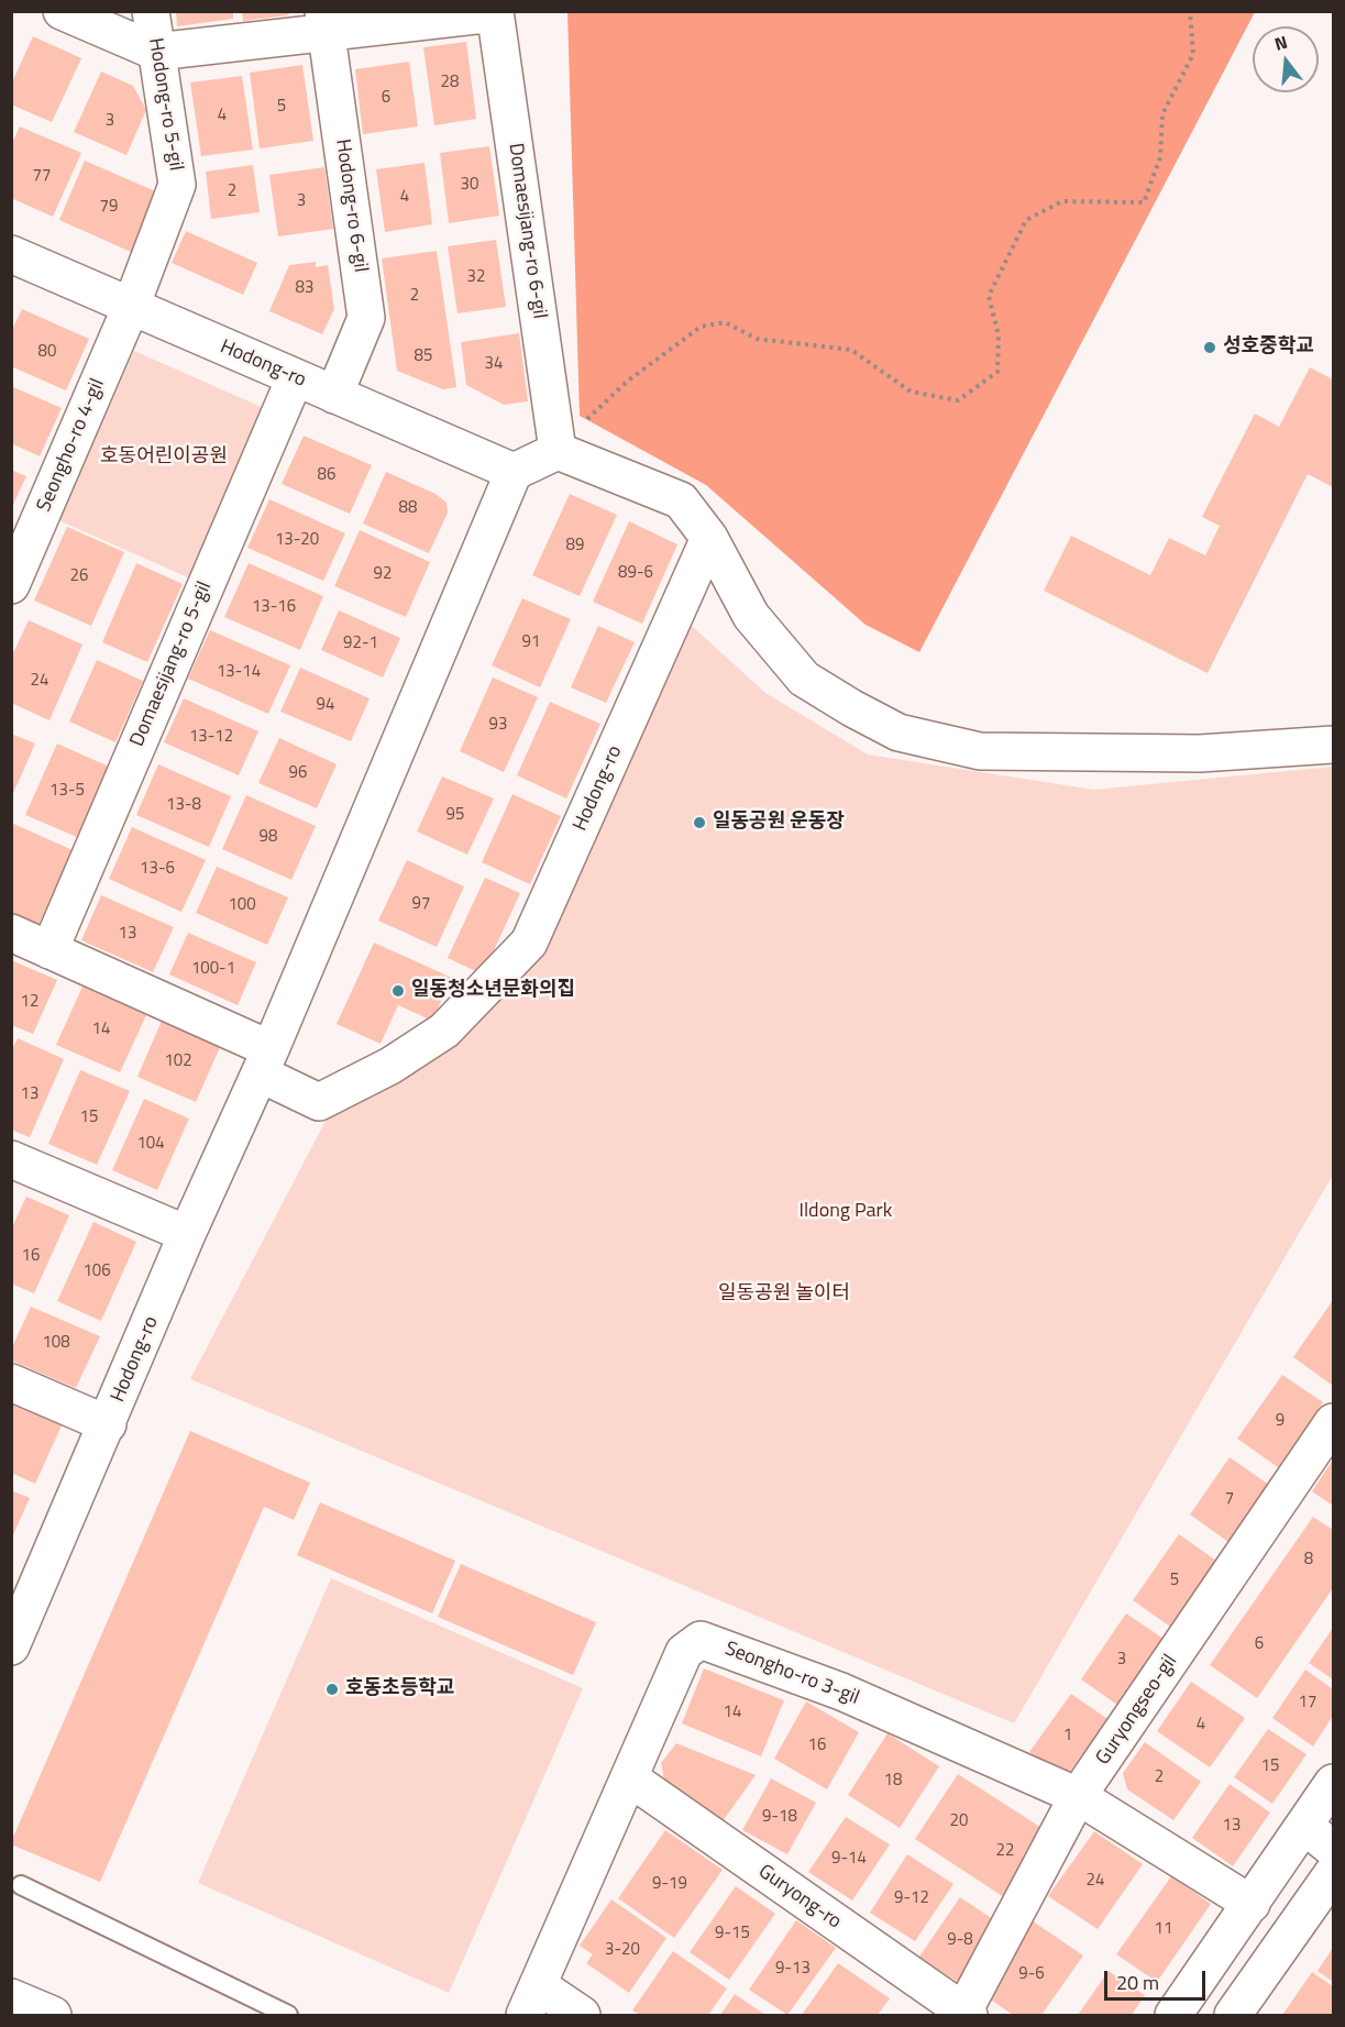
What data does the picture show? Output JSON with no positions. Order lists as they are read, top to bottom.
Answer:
{
  "streets": {
    "street": [
      "Hodong-ro 5-gil",
      "Hodong-ro 6-gil",
      "Domaesijang-ro 6-gil",
      "Hodong-ro",
      "Seongho-ro 4-gil",
      "Domaesijang-ro 5-gil",
      "Seongho-ro 3-gil",
      "Guryongseo-gil",
      "Guryong-ro"
    ]
  },
  "crossings": [
    ["Hodong-ro 5-gil", "Hodong-ro"],
    ["Hodong-ro 5-gil", "Seongho-ro 4-gil"],
    ["Hodong-ro 6-gil", "Hodong-ro"],
    ["Hodong-ro", "Seongho-ro 4-gil"],
    ["Hodong-ro", "Domaesijang-ro 5-gil"],
    ["Seongho-ro 3-gil", "Guryongseo-gil"],
    ["Seongho-ro 3-gil", "Guryong-ro"],
    ["Guryongseo-gil", "Guryong-ro"]
  ],
  "parks": ["호동어린이공원", "Ildong Park", "일동공원 놀이터"],
  "places": [
    "성호중학교",
    "일동공원 운동장",
    "일동청소년문화의집",
    "호동초등학교"
  ],
  "house_numbers": [
    "28",
    "6",
    "5",
    "4",
    "3",
    "77",
    "30",
    "2",
    "4",
    "3",
    "79",
    "32",
    "83",
    "2",
    "80",
    "85",
    "34",
    "86",
    "88",
    "13-20",
    "89",
    "89-6",
    "92",
    "26",
    "13-16",
    "91",
    "92-1",
    "13-14",
    "24",
    "94",
    "93",
    "13-12",
    "96",
    "13-5",
    "13-8",
    "95",
    "98",
    "13-6",
    "97",
    "100",
    "13",
    "100-1",
    "12",
    "14",
    "102",
    "13",
    "15",
    "104",
    "16",
    "106",
    "108",
    "9",
    "7",
    "8",
    "5",
    "6",
    "3",
    "17",
    "14",
    "4",
    "1",
    "16",
    "15",
    "2",
    "18",
    "9-18",
    "20",
    "13",
    "22",
    "9-14",
    "24",
    "9-19",
    "9-12",
    "11",
    "9-15",
    "9-8",
    "3-20",
    "9-13",
    "9-6"
  ],
  "scale_bar": "20 m",
  "north": "top"
}
